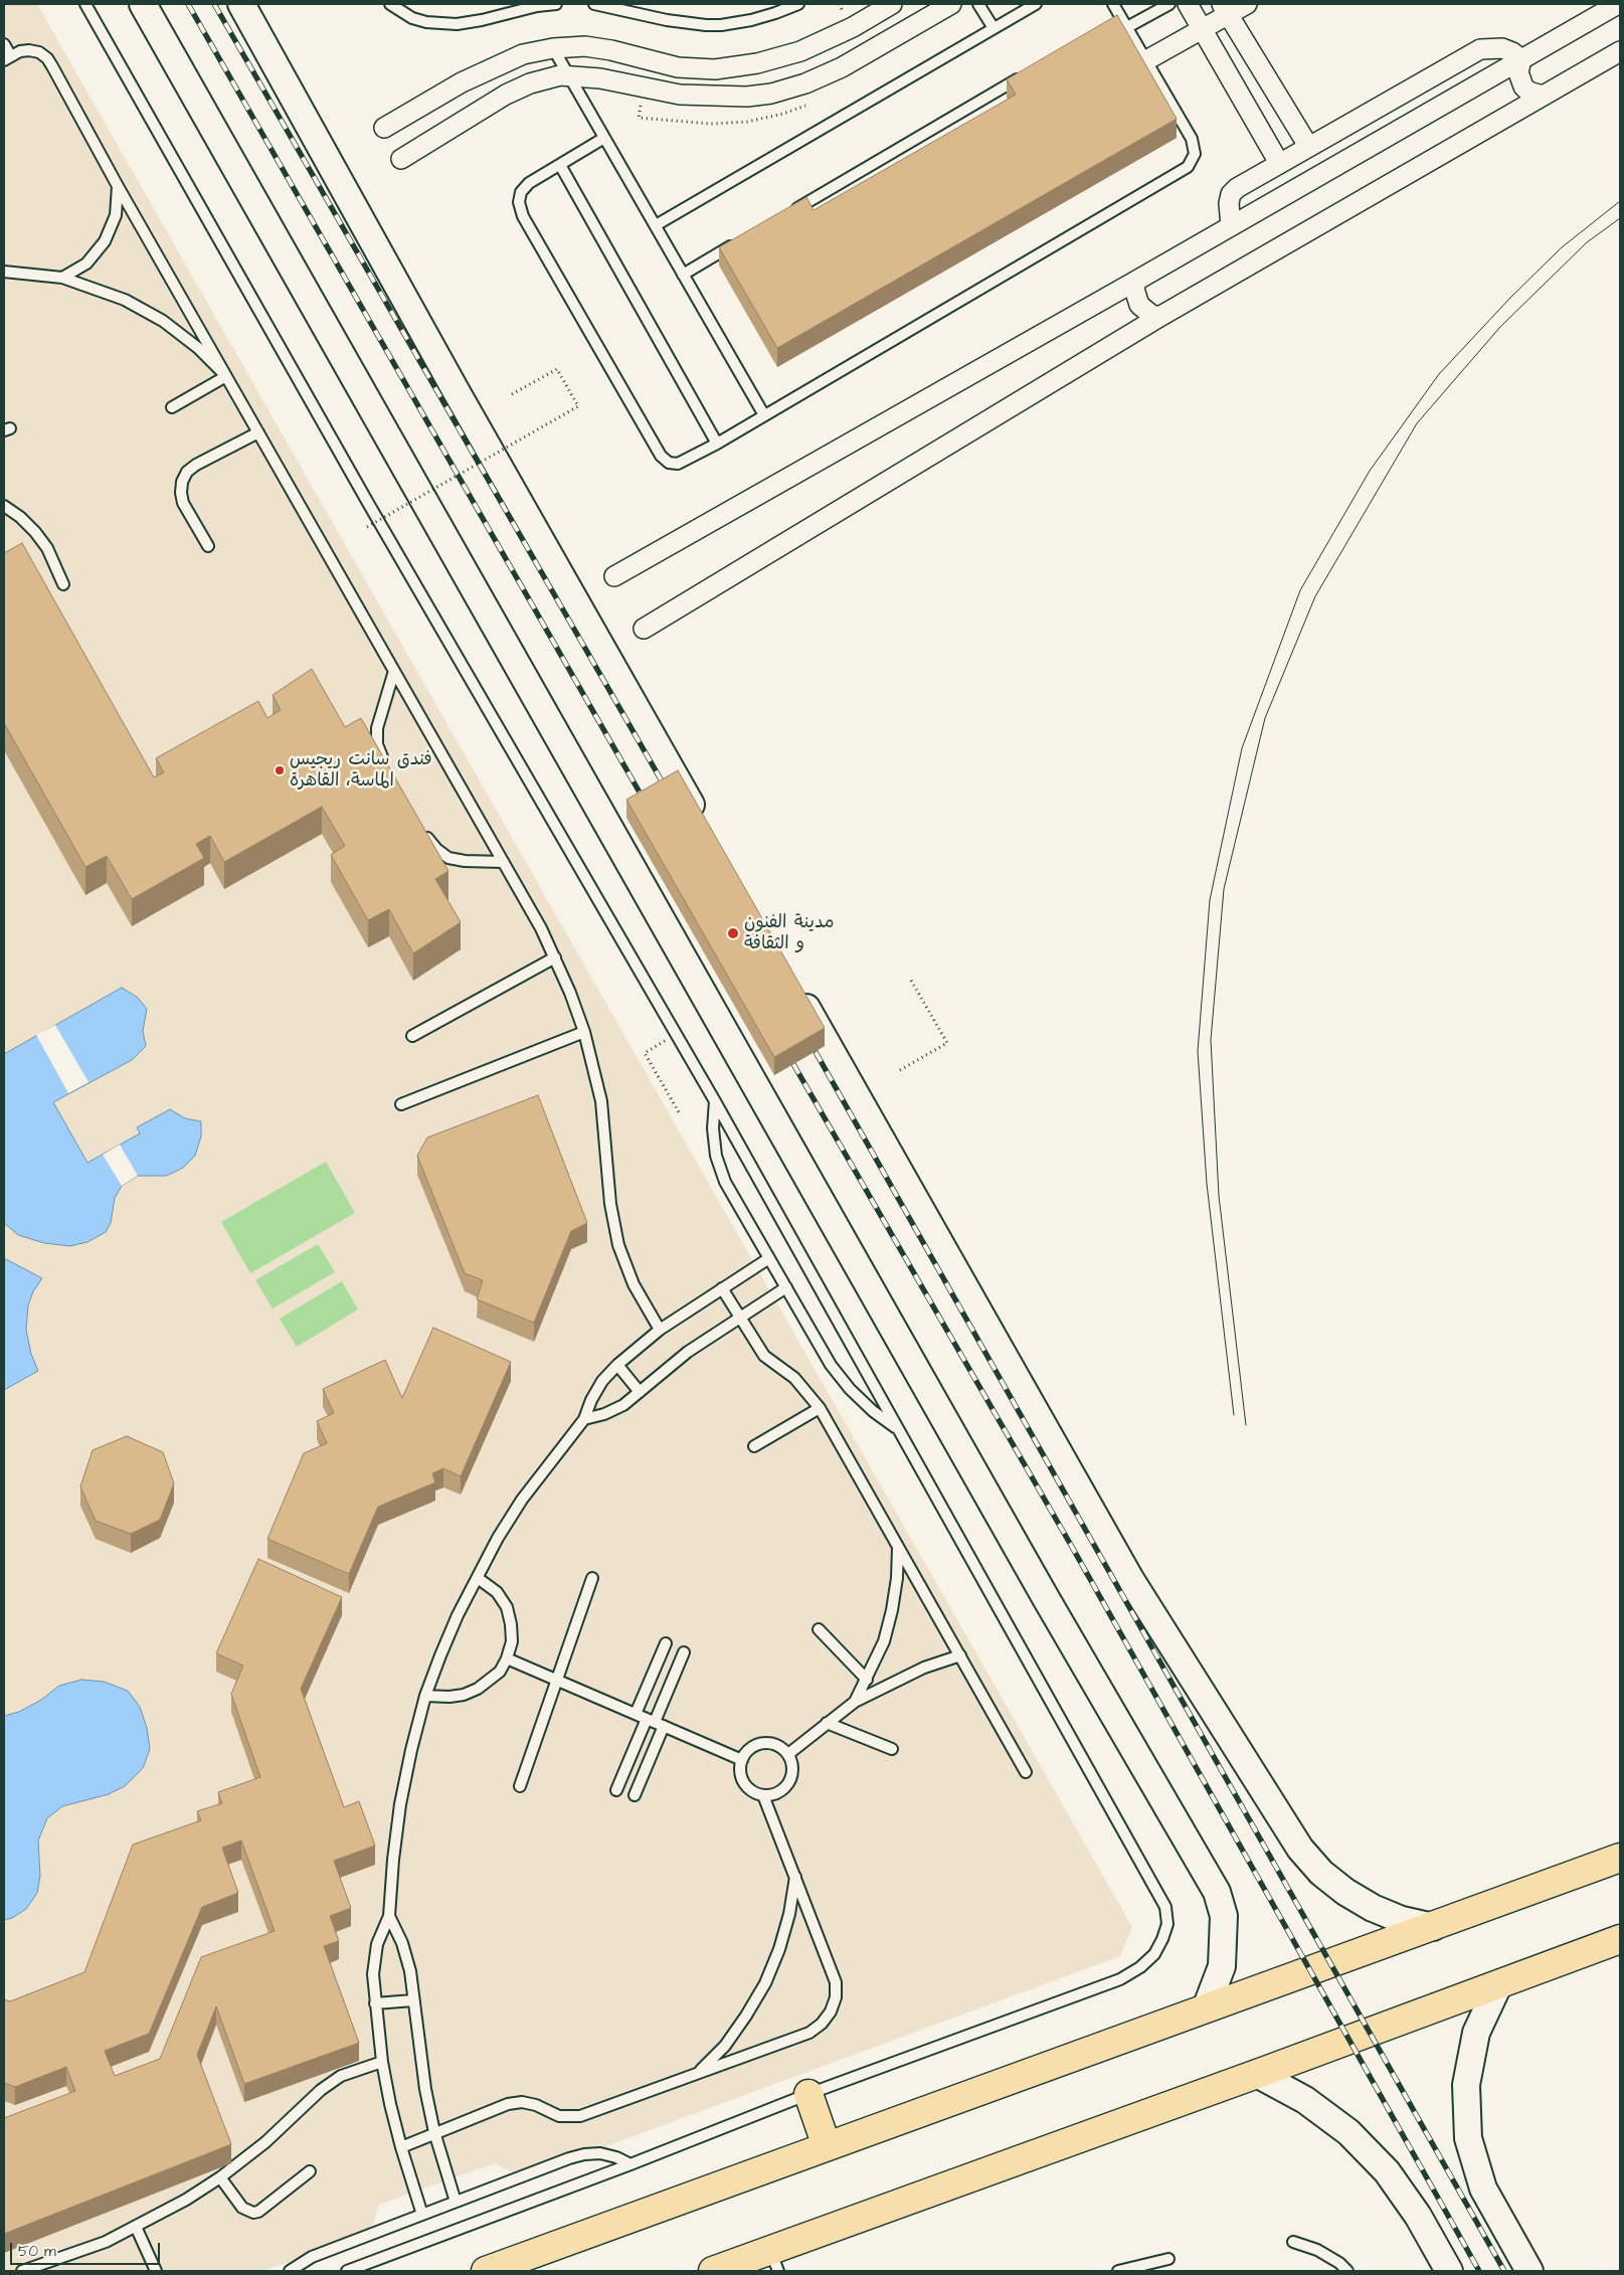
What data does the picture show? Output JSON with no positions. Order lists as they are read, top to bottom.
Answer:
{
  "places": ["فندق سانت ريجيس الماسة، القاهرة", "مدينة الفنون و الثقافة"],
  "scale_bar": "50 m"
}
